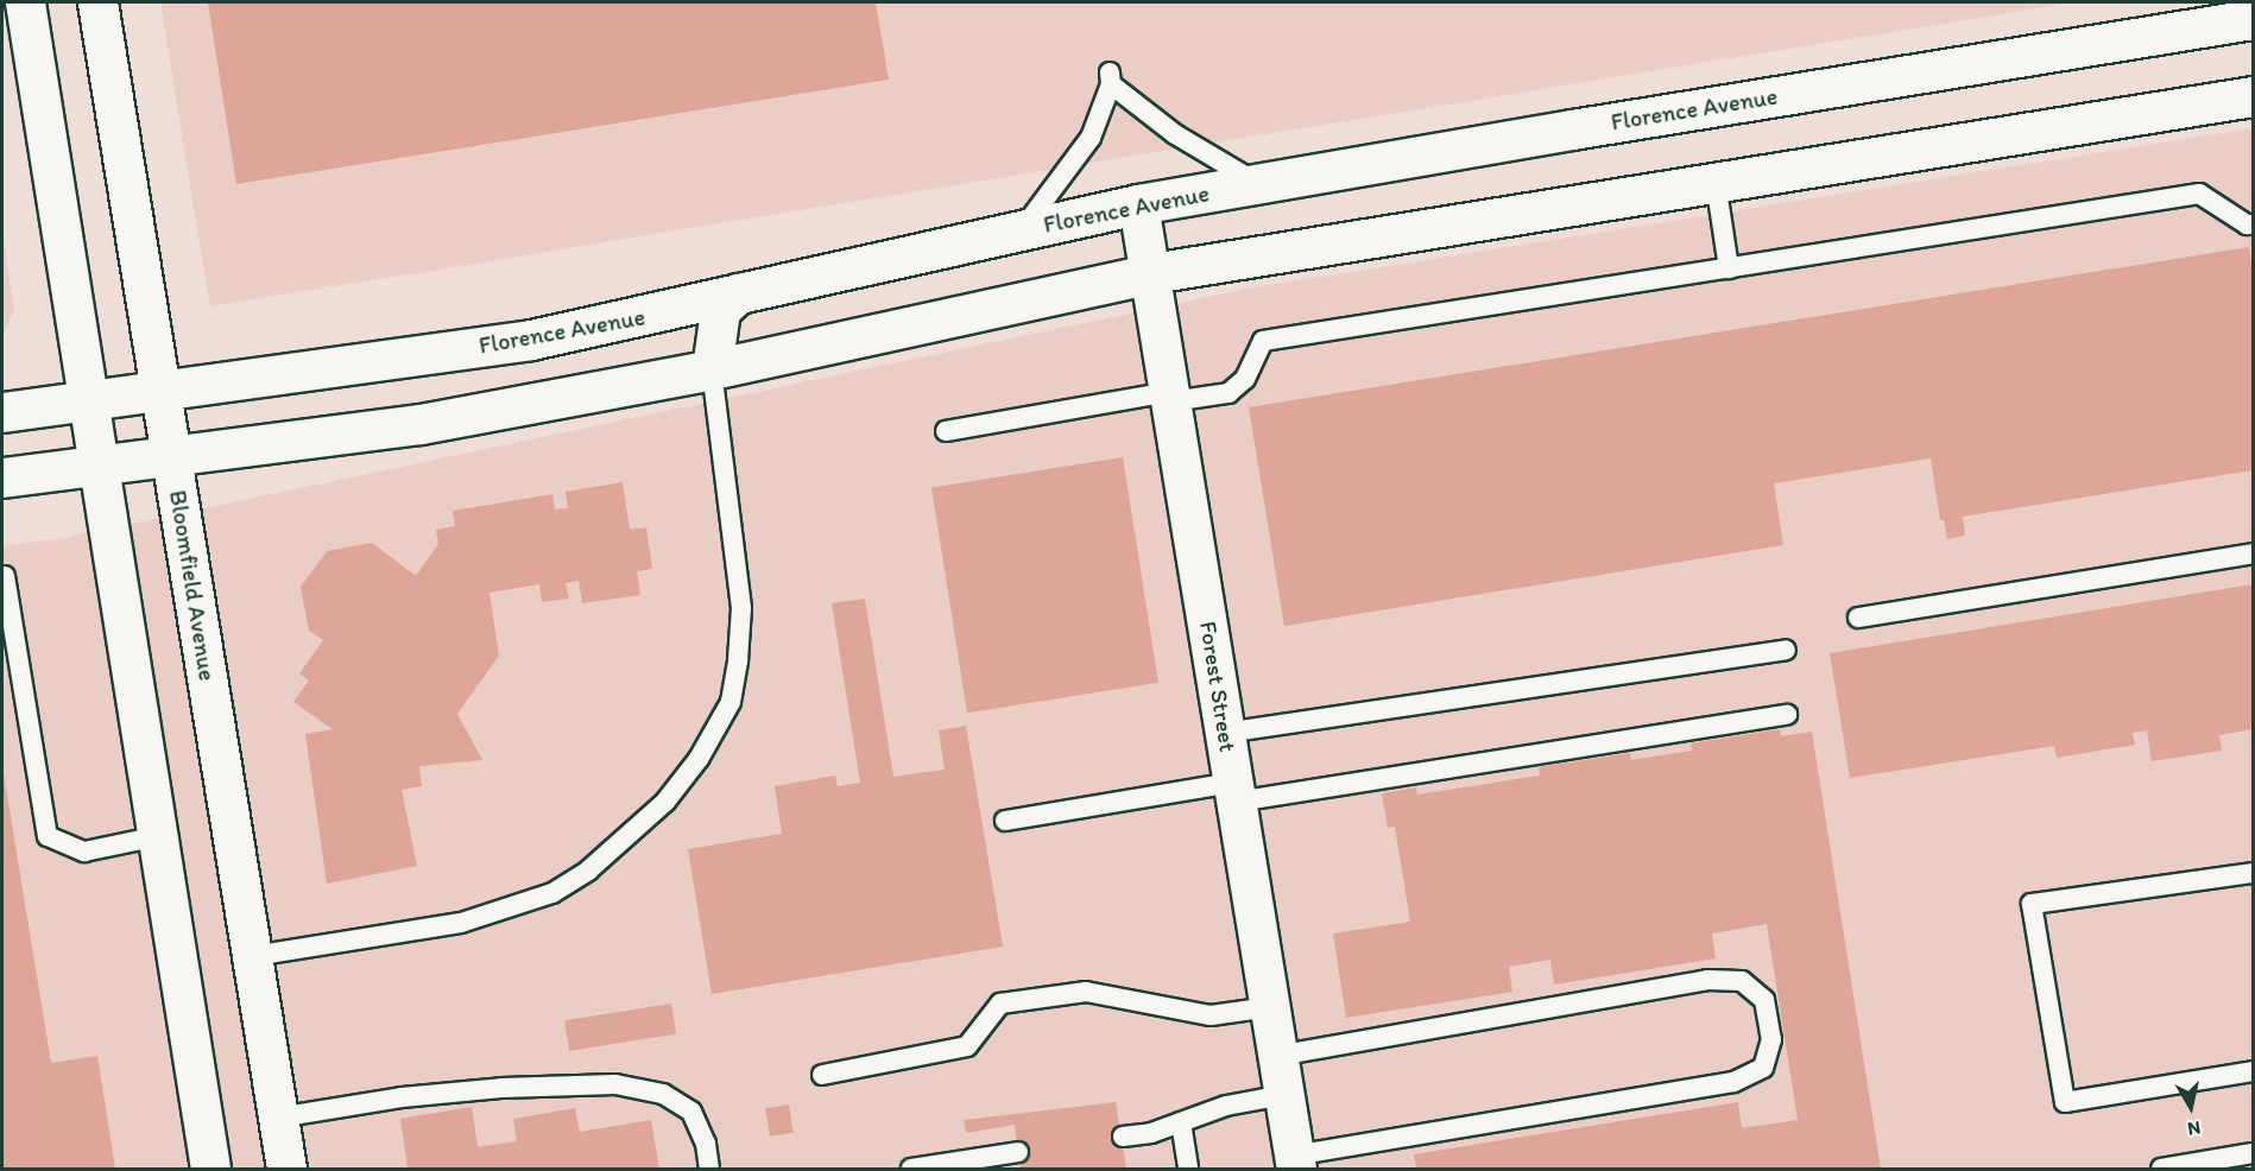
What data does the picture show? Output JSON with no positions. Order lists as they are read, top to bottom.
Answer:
{
  "streets": {
    "main road": ["Florence Avenue", "Bloomfield Avenue", "Forest Street"]
  },
  "crossings": [
    ["Florence Avenue", "Bloomfield Avenue"],
    ["Florence Avenue", "Forest Street"]
  ],
  "north": "bottom"
}
